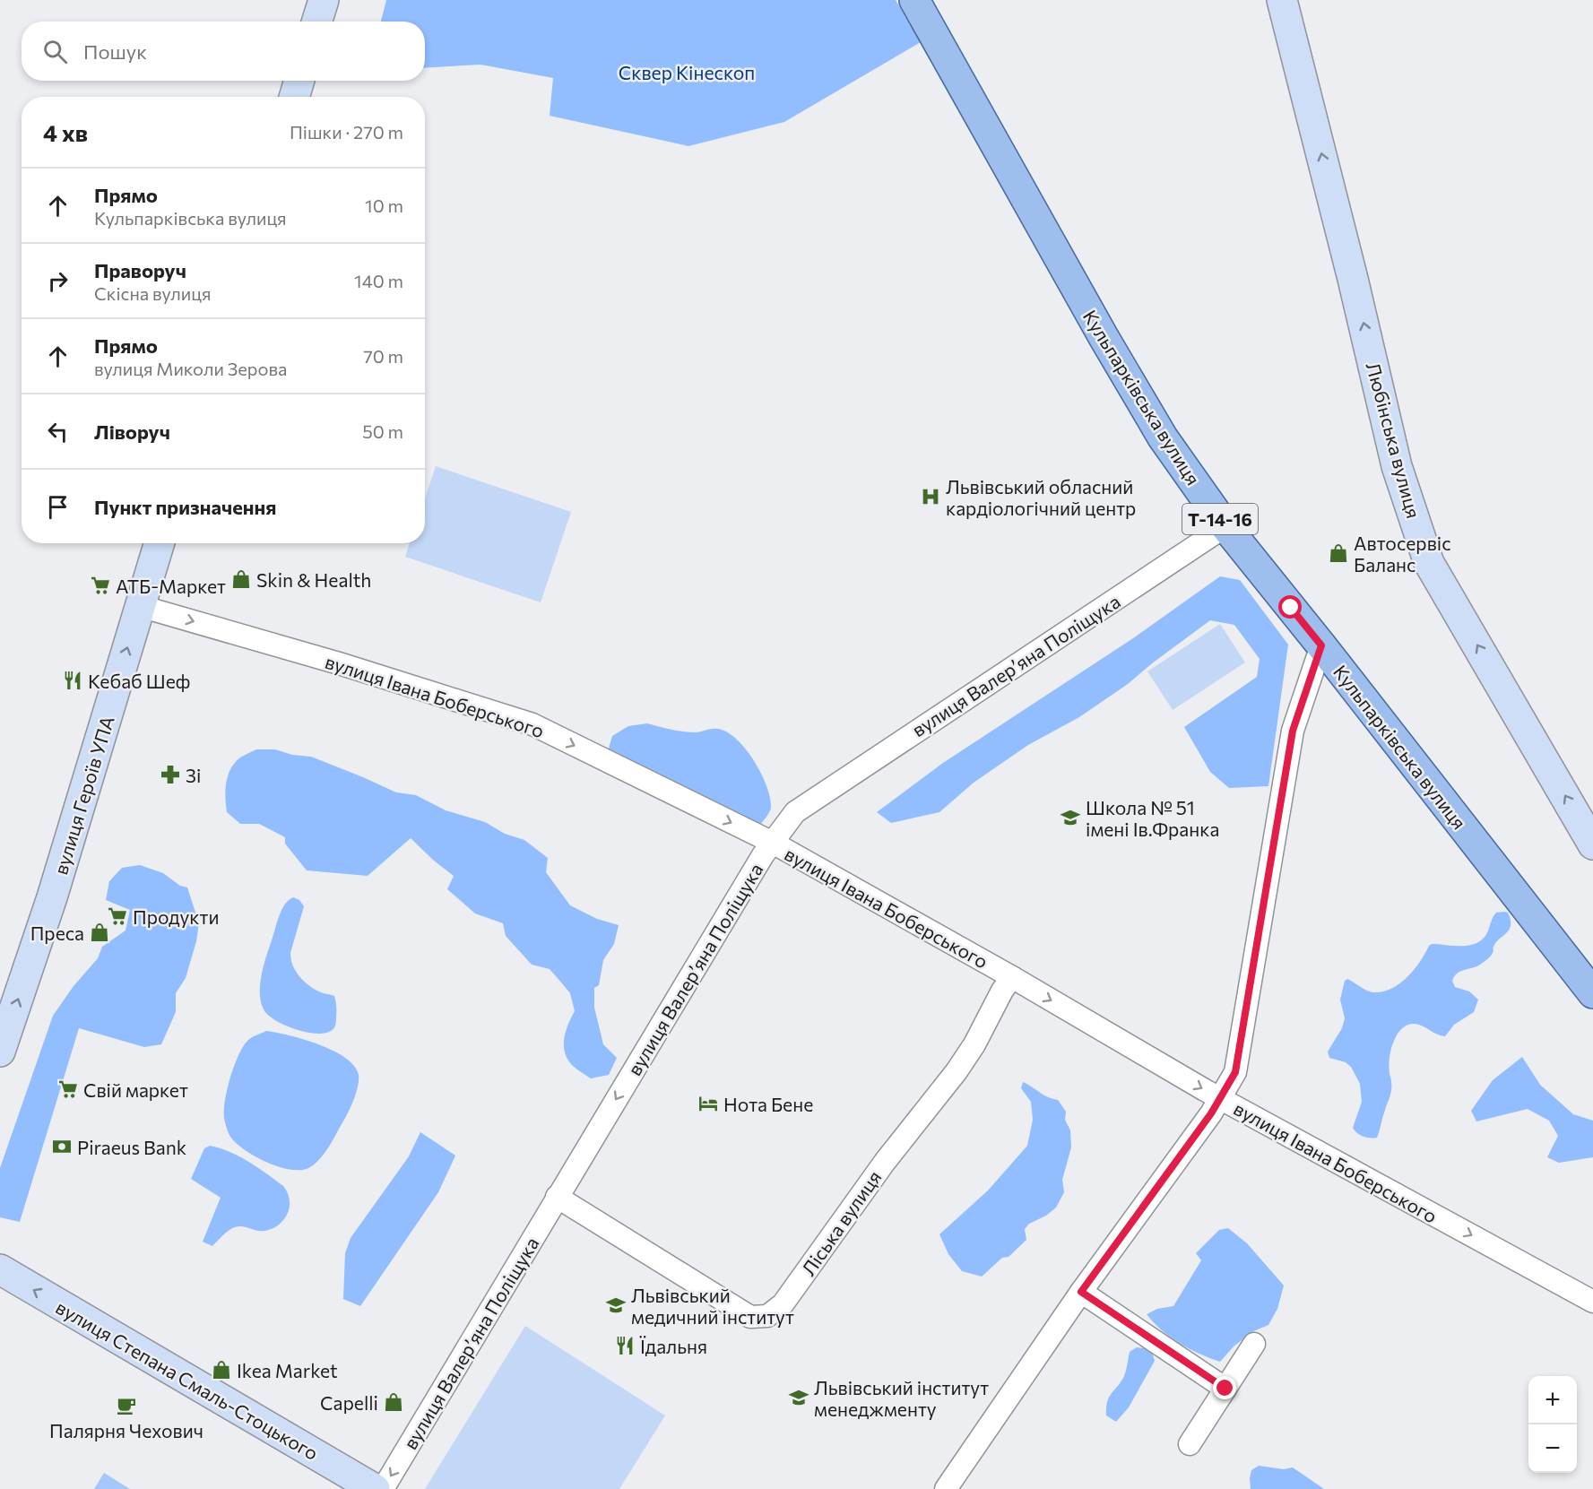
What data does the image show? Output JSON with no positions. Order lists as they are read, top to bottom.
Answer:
{
  "streets": {
    "main road": [
      "Кульпарківська вулиця",
      "Любінська вулиця",
      "Т-14-16",
      "вулиця Героїв УПА",
      "вулиця Степана Смаль-Стоцького"
    ],
    "street": ["вулиця Валерʼяна Поліщука", "вулиця Івана Боберського", "Ліська вулиця"]
  },
  "crossings": [
    ["Кульпарківська вулиця", "вулиця Валерʼяна Поліщука"],
    ["вулиця Валерʼяна Поліщука", "вулиця Івана Боберського"],
    ["вулиця Валерʼяна Поліщука", "Ліська вулиця"],
    ["вулиця Івана Боберського", "вулиця Героїв УПА"],
    ["вулиця Івана Боберського", "Ліська вулиця"]
  ],
  "one_way": [
    "Любінська вулиця",
    "вулиця Валерʼяна Поліщука",
    "вулиця Івана Боберського",
    "вулиця Героїв УПА",
    "вулиця Степана Смаль-Стоцького"
  ],
  "parks": ["Сквер Кінескоп"],
  "places": {
    "hospital": ["Львівський обласний кардіологічний центр"],
    "shop": [
      "Автосервіс Баланс",
      "Skin & Health",
      "Преса",
      "Ikea Market",
      "Capelli"
    ],
    "supermarket": ["АТБ-Маркет", "Продукти", "Свій маркет"],
    "restaurant": ["Кебаб Шеф", "Їдальня"],
    "pharmacy": ["3і"],
    "school or university": ["Школа № 51 імені Ів.Франка", "Львівський медичний інститут", "Львівський інститут менеджменту"],
    "hotel": ["Нота Бене"],
    "bank": ["Piraeus Bank"],
    "cafe": ["Палярня Чехович"]
  },
  "page": {
    "search": "Пошук",
    "heading": ["4 хв", "Пішки · 270 m"],
    "list": [
      ["Прямо", "Кульпарківська вулиця", "10 m"],
      ["Праворуч", "Скісна вулиця", "140 m"],
      ["Прямо", "вулиця Миколи Зерова", "70 m"],
      ["Ліворуч", "50 m"],
      "Пункт призначення"
    ],
    "map_buttons": ["+", "−"]
  }
}
